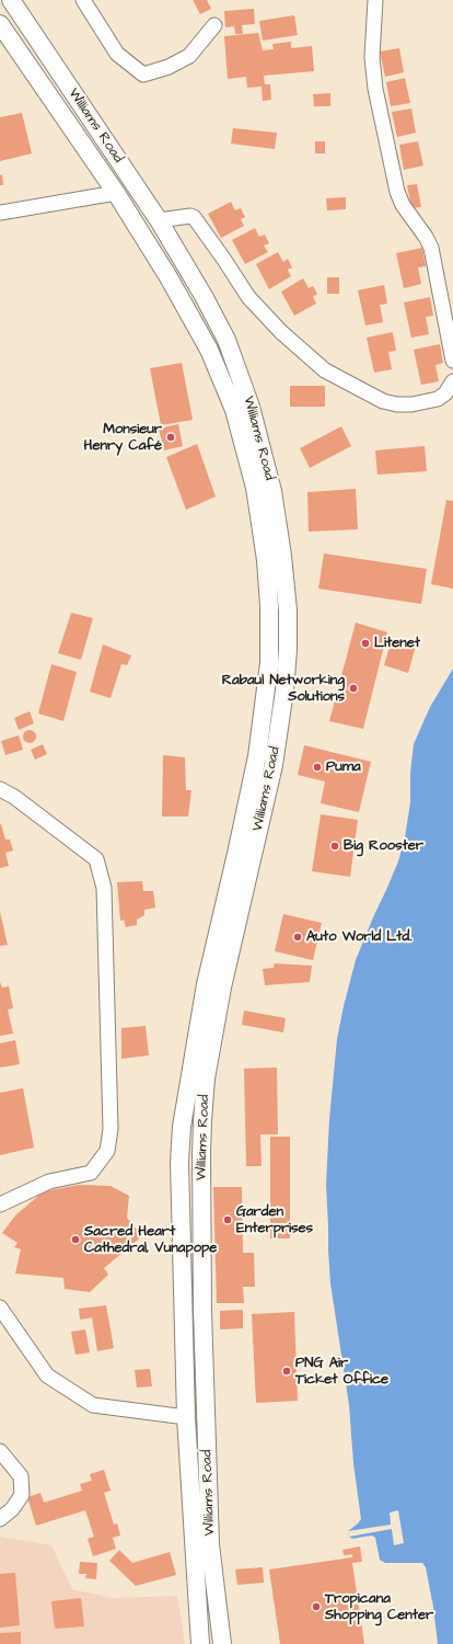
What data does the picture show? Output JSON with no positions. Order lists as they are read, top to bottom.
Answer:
{
  "streets": {
    "main road": ["Williams Road"]
  },
  "places": [
    "Monsieur Henry Café",
    "Litenet",
    "Rabaul Networking Solutions",
    "Puma",
    "Big Rooster",
    "Auto World Ltd.",
    "Garden Enterprises",
    "Sacred Heart Cathedral, Vunapope",
    "PNG Air Ticket Office",
    "Tropicana Shopping Center"
  ]
}
